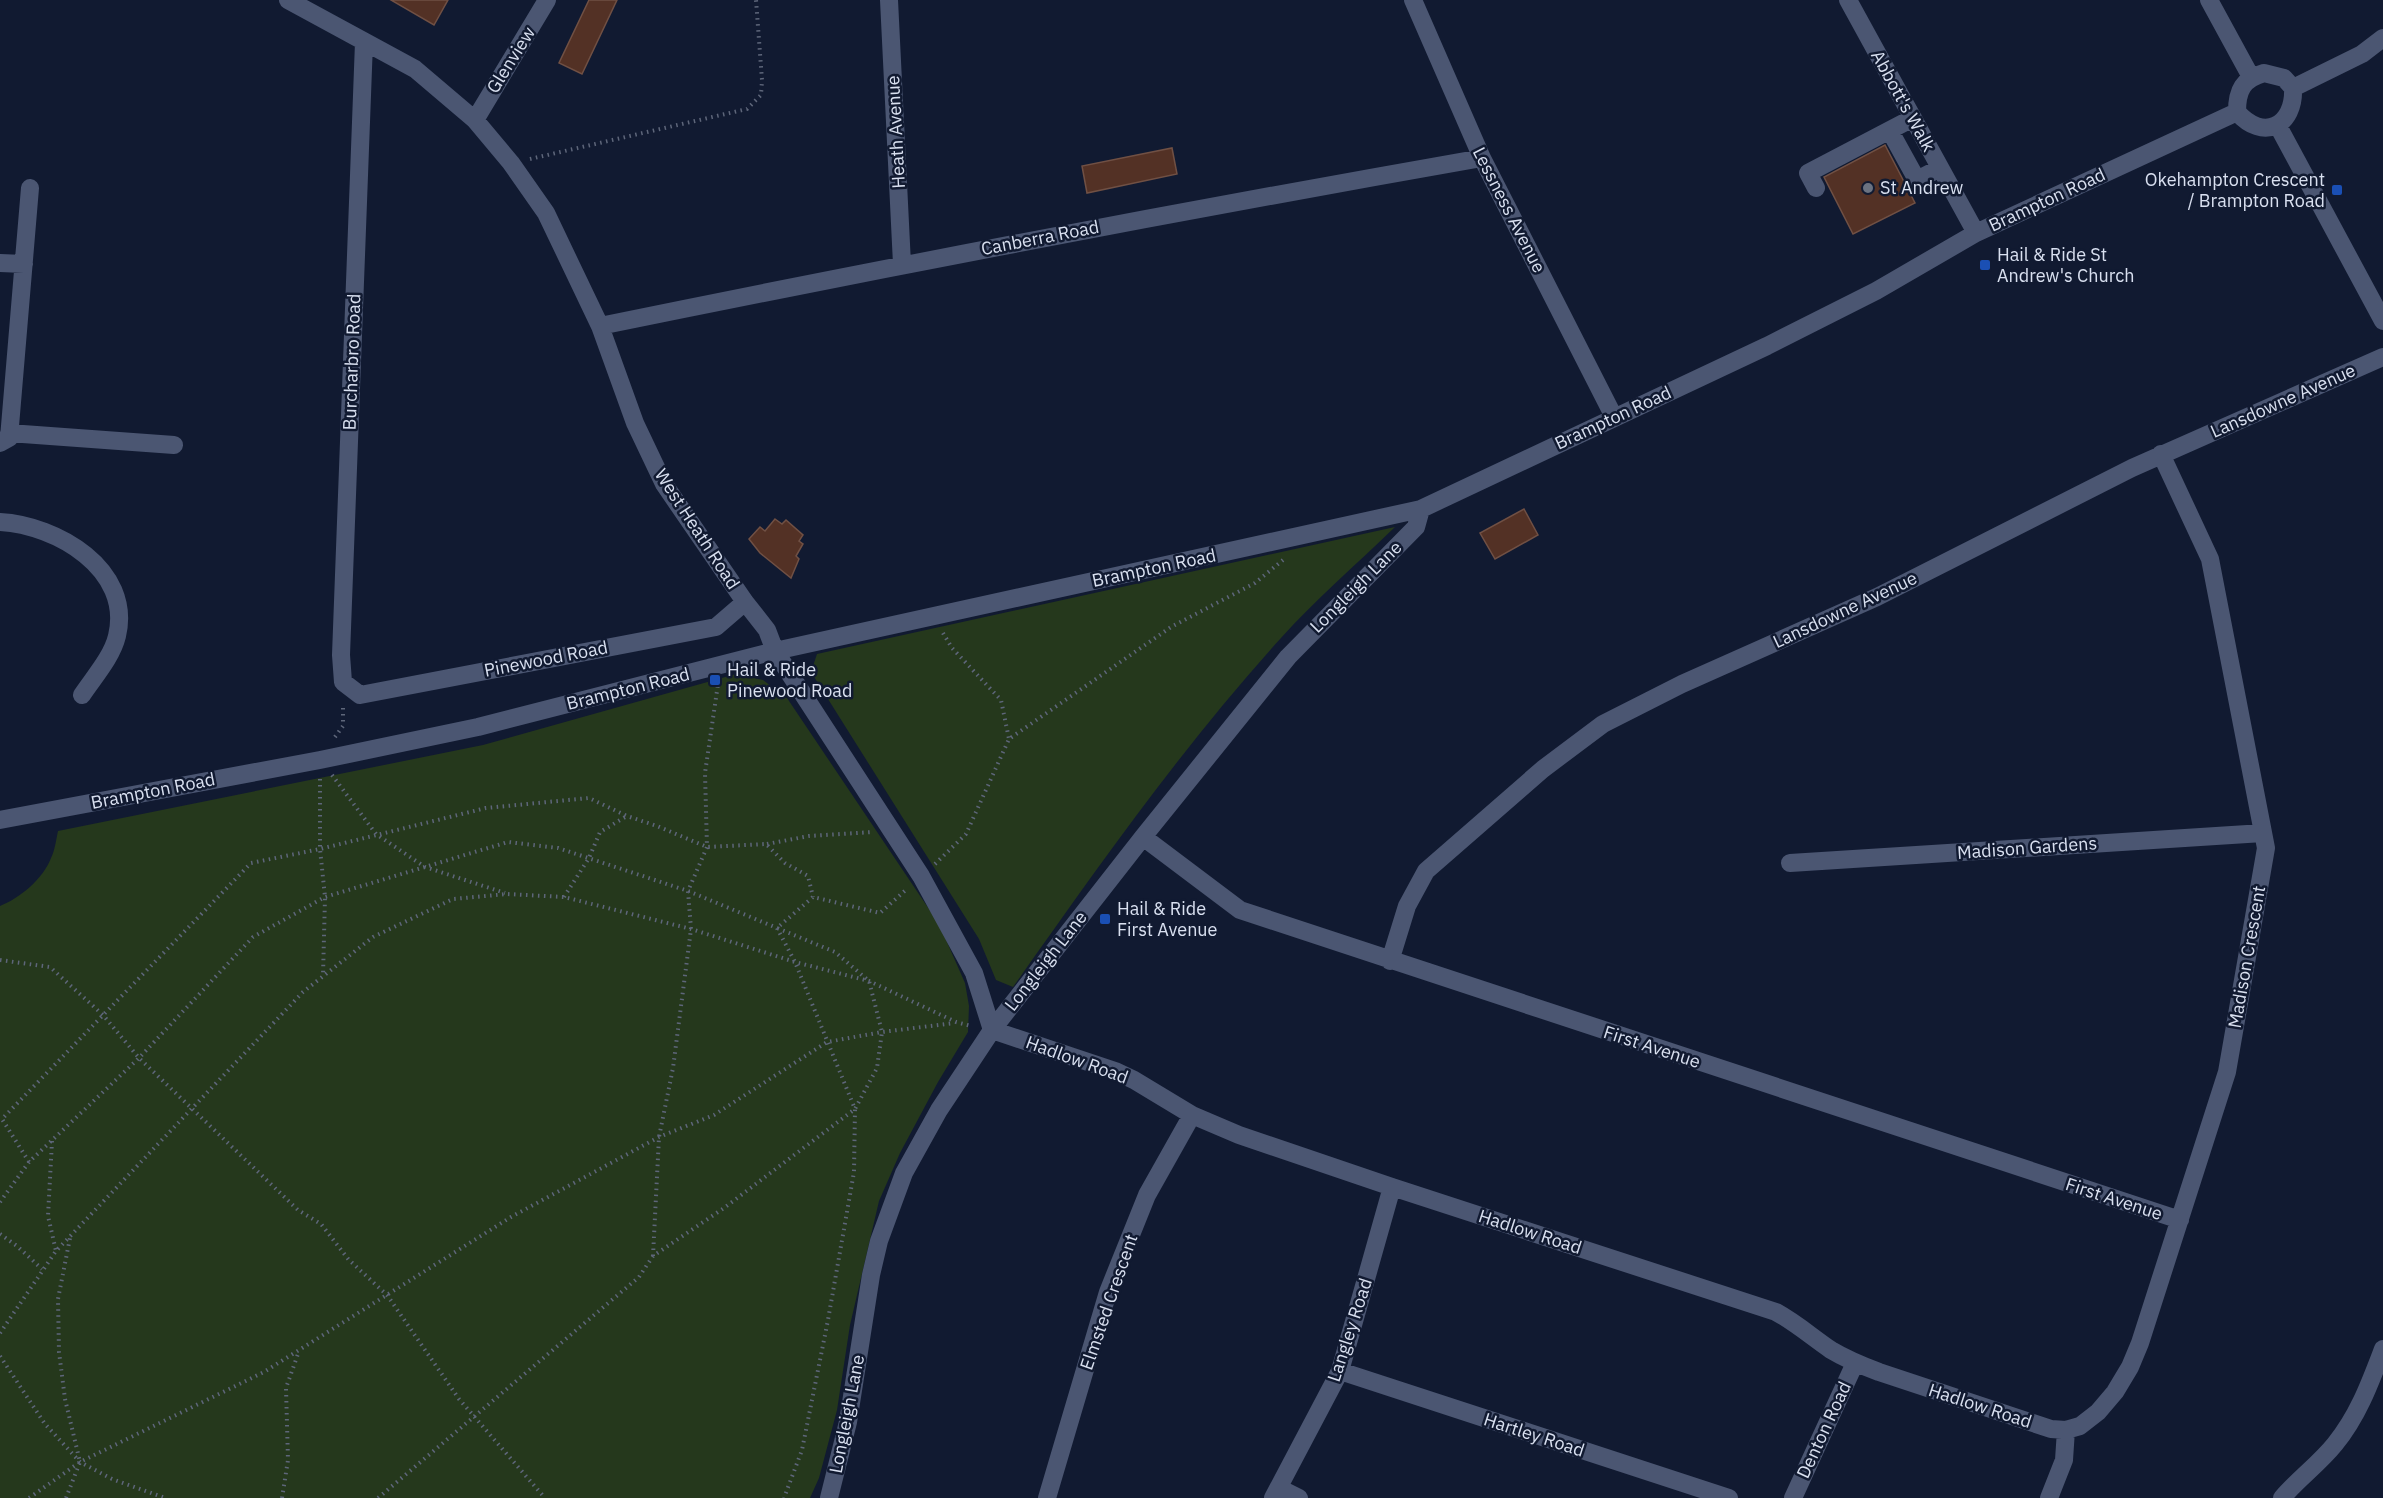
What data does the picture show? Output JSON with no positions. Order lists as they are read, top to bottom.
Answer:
{
  "streets": {
    "street": [
      "Glenview",
      "Abbott's Walk",
      "Heath Avenue",
      "Brampton Road",
      "Lessness Avenue",
      "Canberra Road",
      "Burcharbro Road",
      "Lansdowne Avenue",
      "West Heath Road",
      "Longleigh Lane",
      "Pinewood Road",
      "Madison Gardens",
      "Madison Crescent",
      "First Avenue",
      "Hadlow Road",
      "Elmsted Crescent",
      "Langley Road",
      "Denton Road",
      "Hartley Road"
    ]
  },
  "crossings": [
    ["Glenview", "West Heath Road"],
    ["Abbott's Walk", "Brampton Road"],
    ["Heath Avenue", "Canberra Road"],
    ["Brampton Road", "Lessness Avenue"],
    ["Brampton Road", "West Heath Road"],
    ["Brampton Road", "Longleigh Lane"],
    ["Lessness Avenue", "Canberra Road"],
    ["Canberra Road", "West Heath Road"],
    ["Burcharbro Road", "West Heath Road"],
    ["Burcharbro Road", "Pinewood Road"],
    ["Lansdowne Avenue", "Madison Crescent"],
    ["Lansdowne Avenue", "First Avenue"],
    ["West Heath Road", "Longleigh Lane"],
    ["West Heath Road", "Pinewood Road"],
    ["West Heath Road", "Hadlow Road"],
    ["Longleigh Lane", "First Avenue"],
    ["Longleigh Lane", "Hadlow Road"],
    ["Madison Gardens", "Madison Crescent"],
    ["Madison Crescent", "First Avenue"],
    ["Madison Crescent", "Hadlow Road"],
    ["Hadlow Road", "Elmsted Crescent"],
    ["Hadlow Road", "Langley Road"],
    ["Hadlow Road", "Denton Road"],
    ["Langley Road", "Hartley Road"]
  ],
  "places": {
    "other": ["St Andrew"],
    "transit": [
      "Okehampton Crescent / Brampton Road",
      "Hail & Ride St Andrew's Church",
      "Hail & Ride Pinewood Road",
      "Hail & Ride First Avenue"
    ]
  }
}
